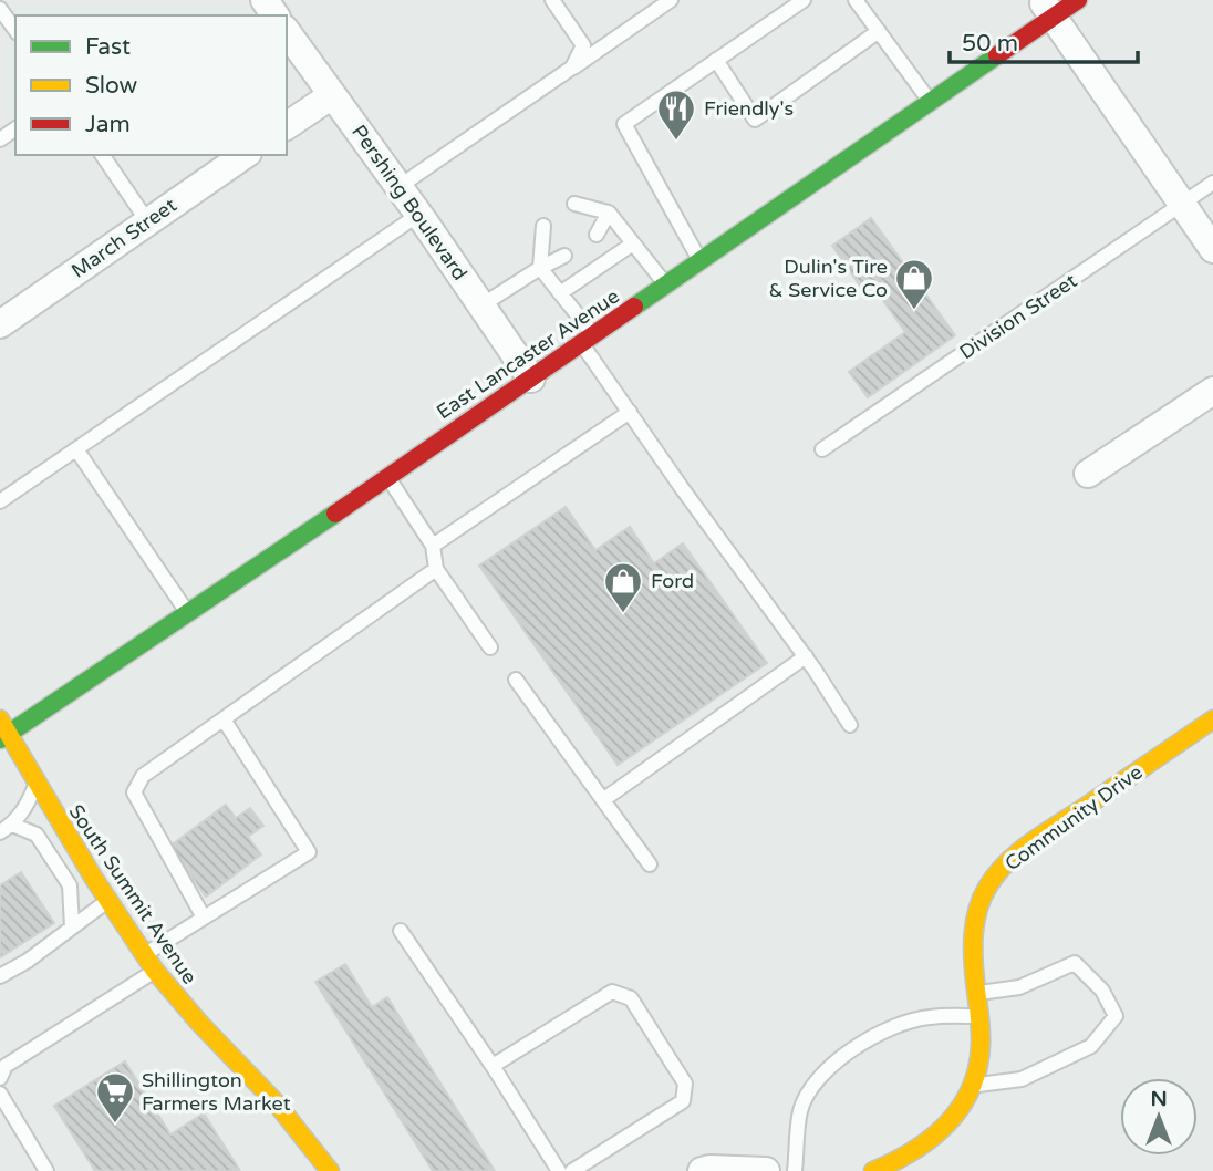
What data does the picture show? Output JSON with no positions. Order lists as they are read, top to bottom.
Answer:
{
  "streets": {
    "main road": ["East Lancaster Avenue", "Community Drive", "South Summit Avenue"],
    "street": ["Pershing Boulevard", "March Street"],
    "lane": ["Division Street"]
  },
  "crossings": [
    ["Pershing Boulevard", "East Lancaster Avenue"],
    ["East Lancaster Avenue", "South Summit Avenue"]
  ],
  "places": {
    "restaurant": ["Friendly's"],
    "shop": ["Dulin's Tire & Service Co", "Ford"],
    "supermarket": ["Shillington Farmers Market"]
  },
  "legend": ["Fast", "Slow", "Jam"],
  "scale_bar": "50 m",
  "north": "top"
}
